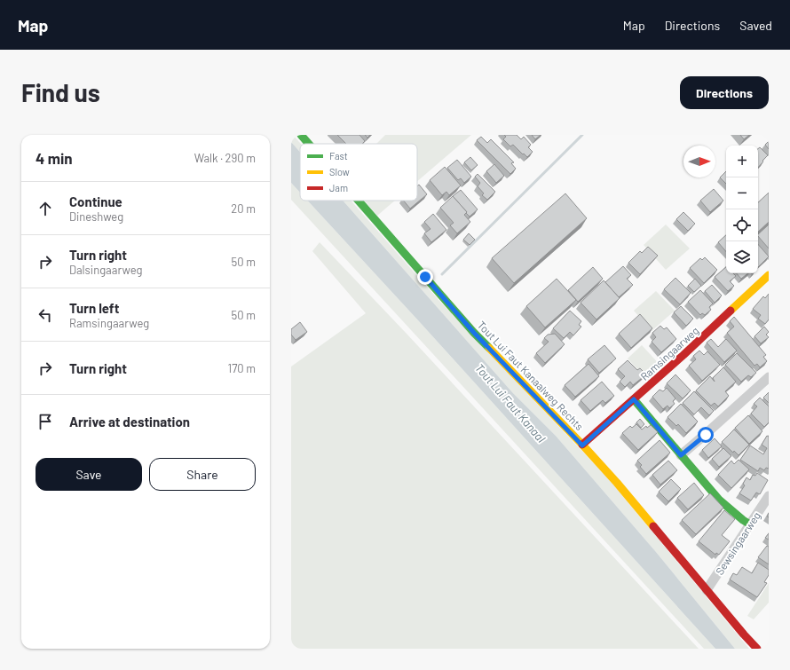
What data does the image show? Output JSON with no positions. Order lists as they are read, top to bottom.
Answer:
{
  "streets": {
    "street": ["Ramsingaarweg", "Tout Lui Faut Kanaalweg Rechts", "Sewsingaarweg"]
  },
  "crossings": [
    ["Ramsingaarweg", "Tout Lui Faut Kanaalweg Rechts"],
    ["Tout Lui Faut Kanaalweg Rechts", "Sewsingaarweg"]
  ],
  "water": ["Tout Lui Faut Kanaal"],
  "legend": ["Fast", "Slow", "Jam"],
  "north": "right",
  "page": {
    "header": "Map",
    "nav": ["Map", "Directions", "Saved"],
    "buttons": [
      "Directions",
      ["Save", "Share"]
    ],
    "title": "Find us",
    "heading": ["4 min", "Walk · 290 m"],
    "map_buttons": ["+", "−"],
    "list": [
      ["Continue", "Dineshweg", "20 m"],
      ["Turn right", "Dalsingaarweg", "50 m"],
      ["Turn left", "Ramsingaarweg", "50 m"],
      ["Turn right", "170 m"],
      "Arrive at destination"
    ]
  }
}
